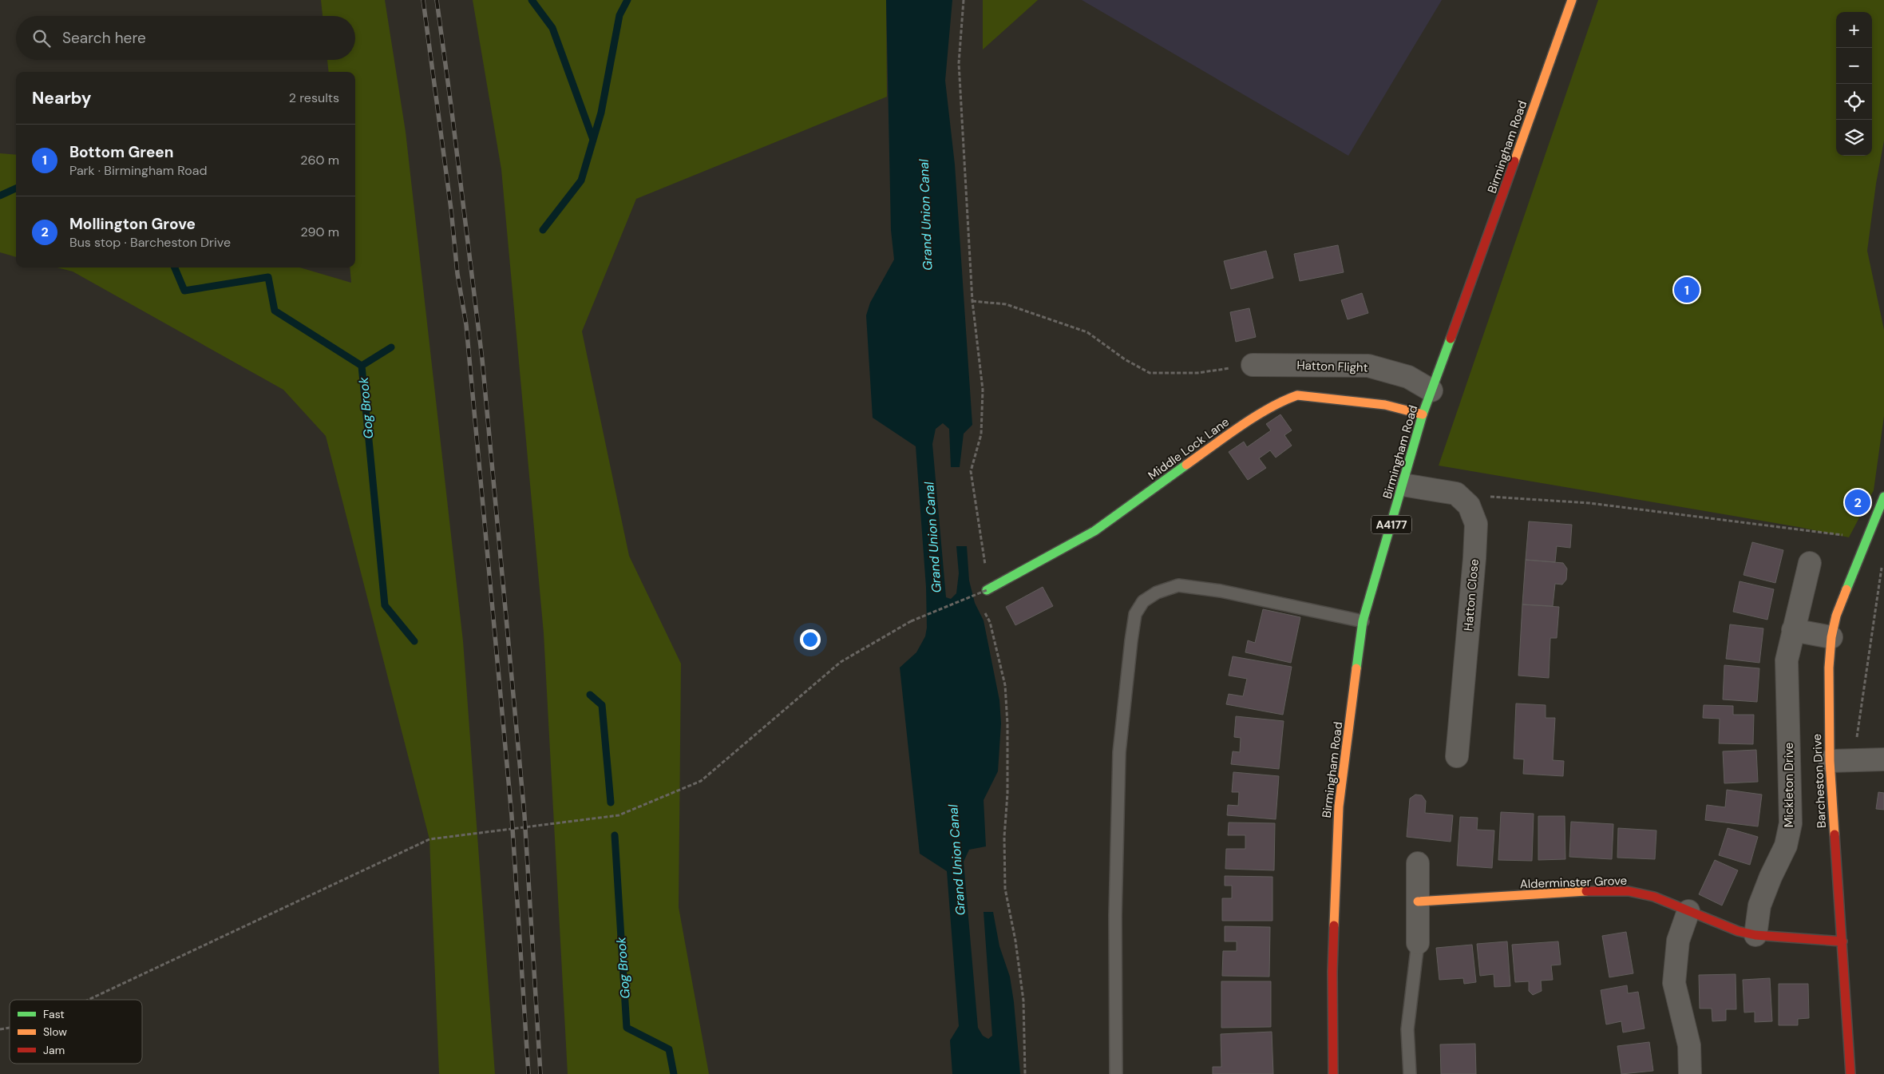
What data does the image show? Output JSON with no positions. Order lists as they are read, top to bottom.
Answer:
{
  "streets": {
    "main road": [
      "Birmingham Road",
      "Middle Lock Lane",
      "A4177",
      "Barcheston Drive",
      "Alderminster Grove"
    ],
    "street": ["Hatton Flight", "Hatton Close", "Mickleton Drive"]
  },
  "crossings": [
    ["Birmingham Road", "Hatton Flight"],
    ["Birmingham Road", "Middle Lock Lane"],
    ["Barcheston Drive", "Alderminster Grove"],
    ["Mickleton Drive", "Alderminster Grove"]
  ],
  "water": ["Grand Union Canal", "Gog Brook"],
  "legend": ["Fast", "Slow", "Jam"],
  "page": {
    "map_buttons": ["+", "−"],
    "search": "Search here",
    "heading": ["Nearby", "2 results"],
    "list": [
      {
        "mark": "1",
        "name": "Bottom Green",
        "note": "Park · Birmingham Road",
        "value": "260 m"
      },
      {
        "mark": "2",
        "name": "Mollington Grove",
        "note": "Bus stop · Barcheston Drive",
        "value": "290 m"
      }
    ],
    "pins": ["1", "2"]
  }
}
